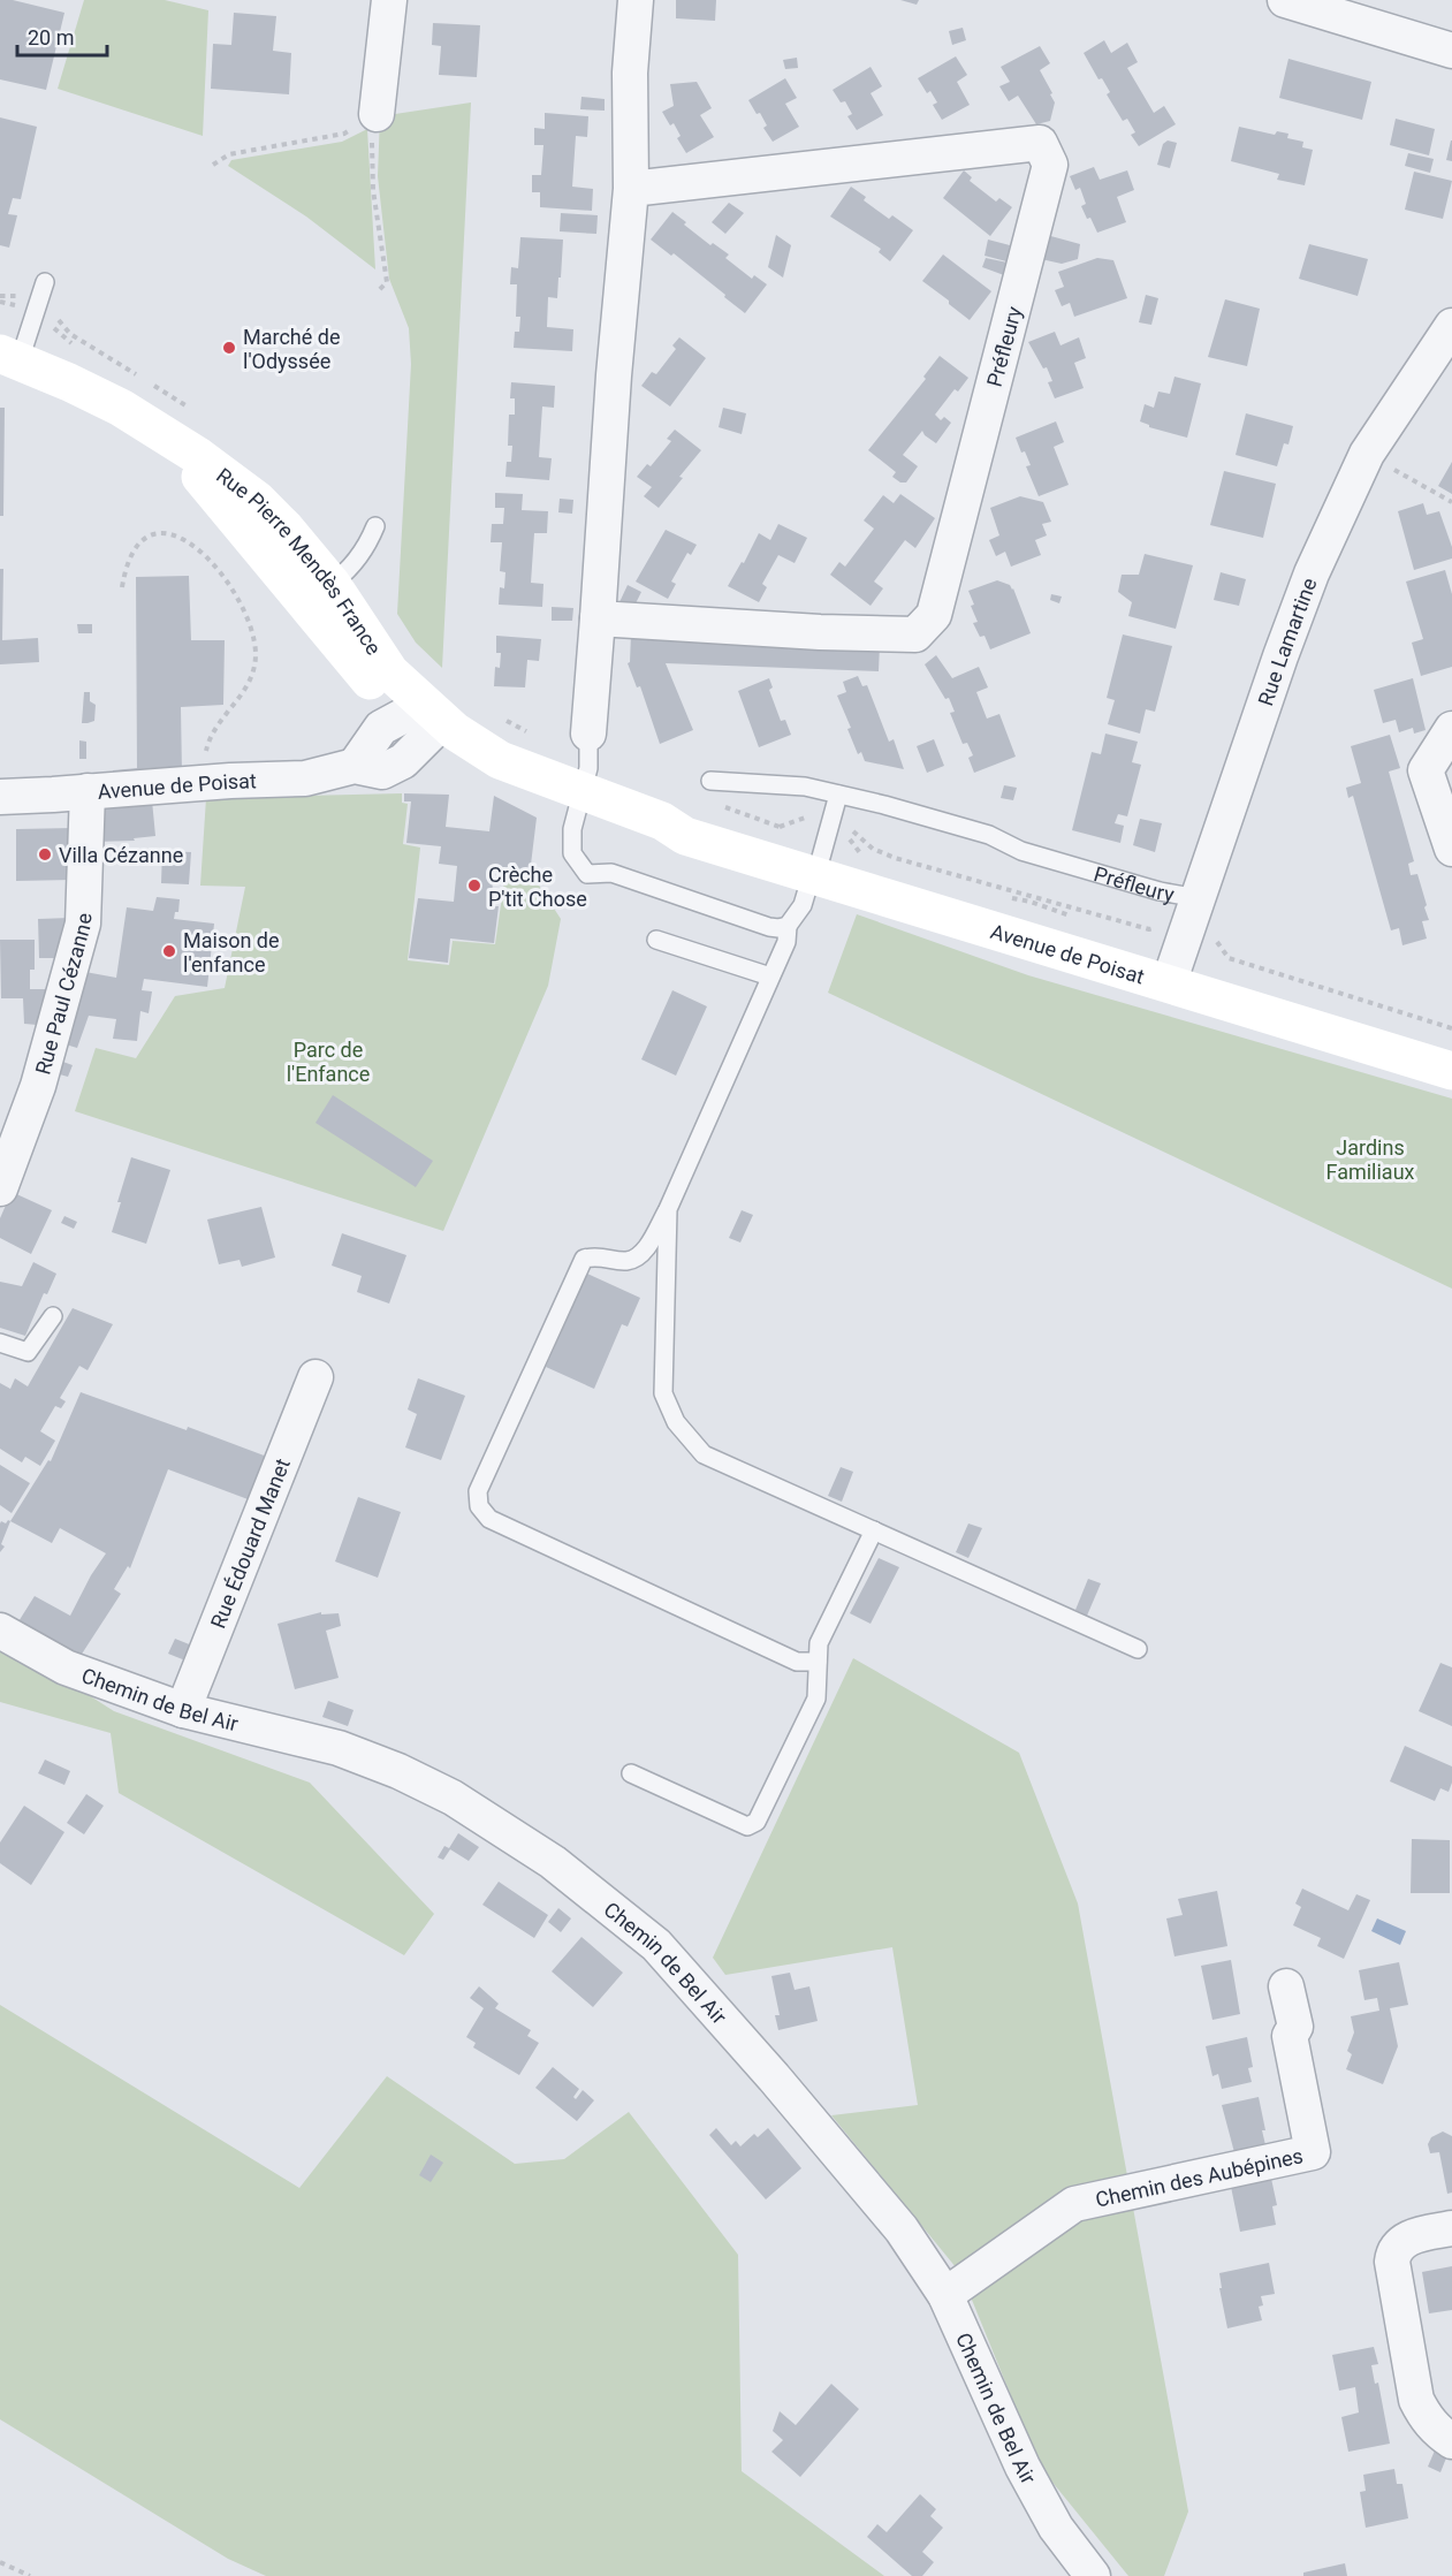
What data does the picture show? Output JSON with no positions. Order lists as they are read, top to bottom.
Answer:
{
  "streets": {
    "main road": ["Rue Pierre Mendès France", "Avenue de Poisat"],
    "street": [
      "Préfleury",
      "Rue Lamartine",
      "Rue Paul Cézanne",
      "Rue Édouard Manet",
      "Chemin de Bel Air",
      "Chemin des Aubépines"
    ]
  },
  "crossings": [
    ["Préfleury", "Rue Lamartine"],
    ["Rue Pierre Mendès France", "Avenue de Poisat"],
    ["Rue Lamartine", "Avenue de Poisat"],
    ["Avenue de Poisat", "Rue Paul Cézanne"],
    ["Rue Édouard Manet", "Chemin de Bel Air"],
    ["Chemin de Bel Air", "Chemin des Aubépines"]
  ],
  "parks": ["Parc de l'Enfance", "Jardins Familiaux"],
  "places": [
    "Marché de l'Odyssée",
    "Villa Cézanne",
    "Crèche P'tit Chose",
    "Maison de l'enfance"
  ],
  "scale_bar": "20 m"
}
